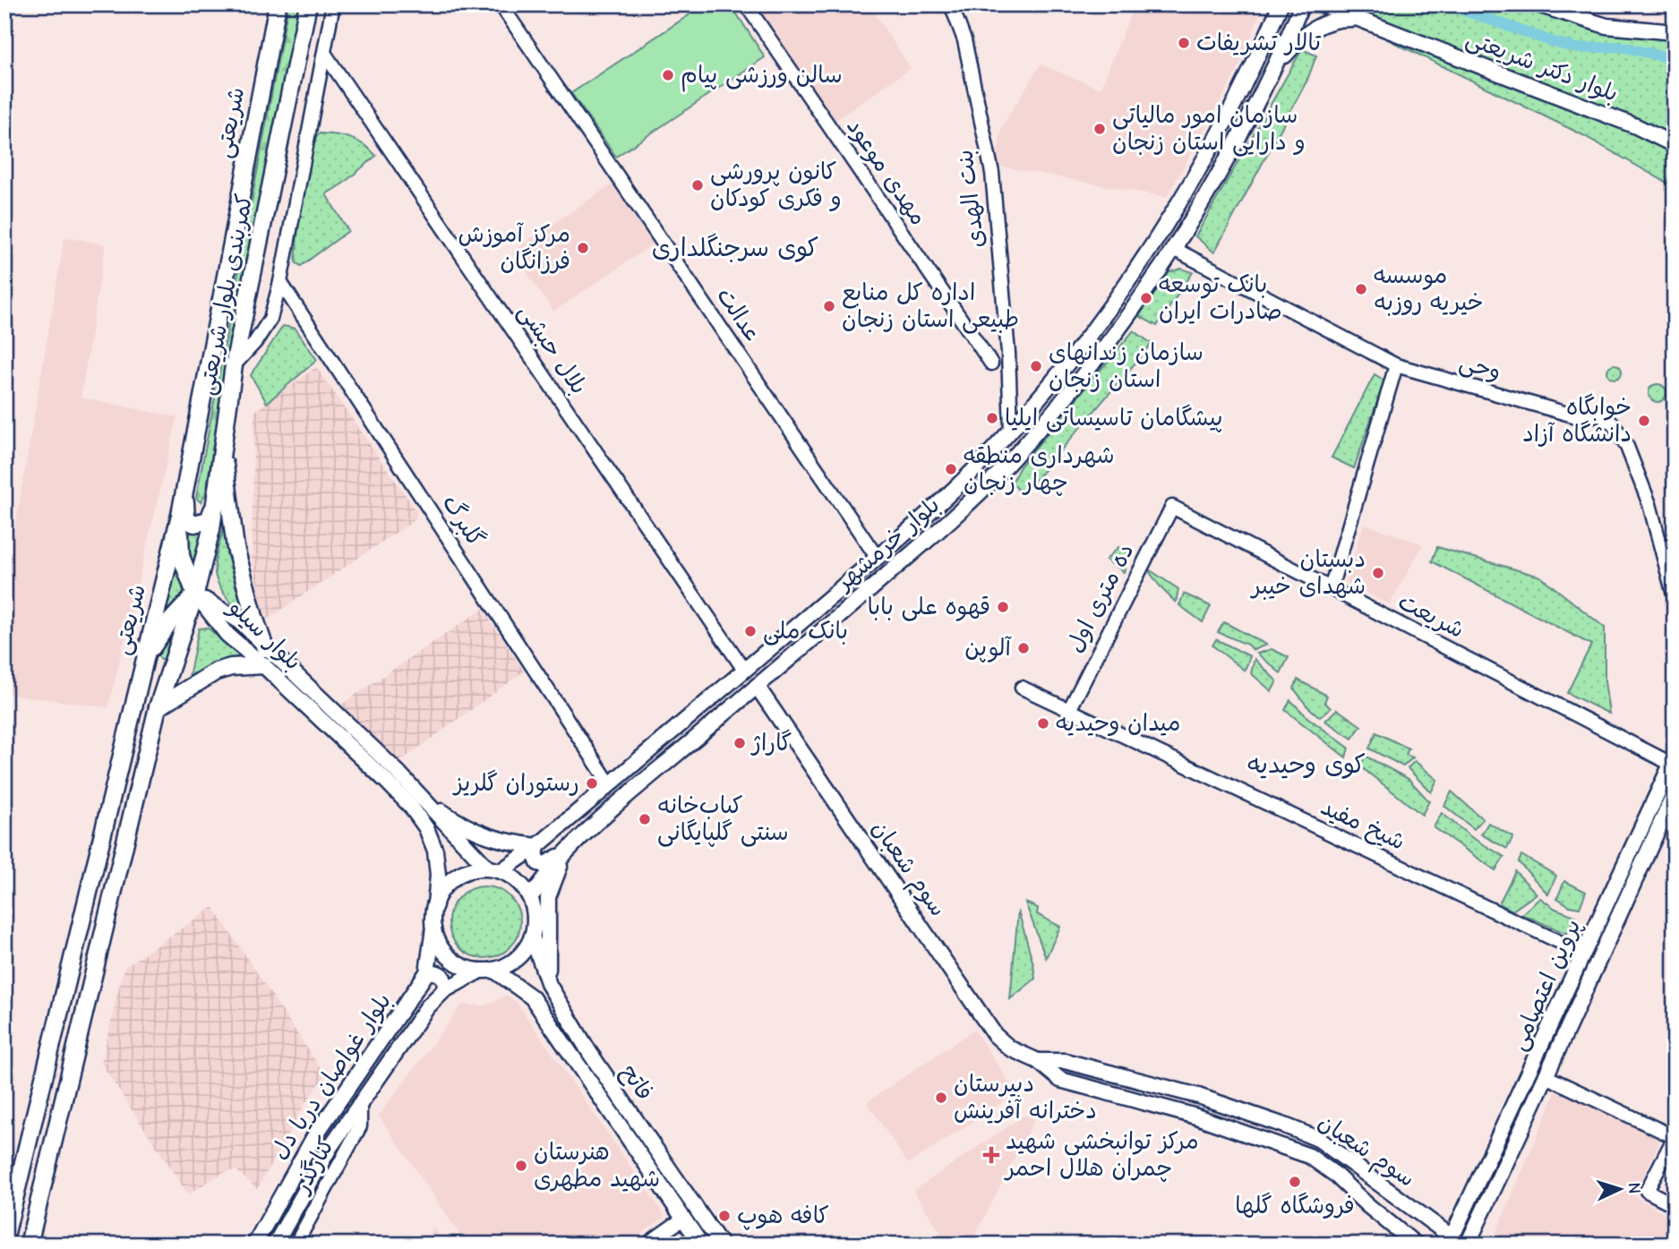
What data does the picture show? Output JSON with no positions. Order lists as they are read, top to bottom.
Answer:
{
  "streets": {
    "highway": ["شریعتی", "کمربندی بلوار شریعتی"],
    "main road": [
      "بلوار دکتر شریعتی",
      "بلوار خرمشهر",
      "بلوار سیلو",
      "سوم شعبان",
      "پروین اعتصامی",
      "بلوار غواصان دریا دل",
      "فاتح"
    ],
    "street": [
      "مهدی موعود",
      "بنت الهدی",
      "عدالت",
      "بلال حبشی",
      "وحی",
      "گلبرگ",
      "ده متری اول",
      "شریعت",
      "شیخ مفید",
      "کنارگذر"
    ]
  },
  "crossings": [
    ["بنت الهدی", "بلوار خرمشهر"],
    ["کمربندی بلوار شریعتی", "بلوار سیلو"],
    ["عدالت", "بلوار خرمشهر"],
    ["بلال حبشی", "بلوار خرمشهر"],
    ["وحی", "بلوار خرمشهر"],
    ["گلبرگ", "بلوار خرمشهر"],
    ["بلوار خرمشهر", "بلوار سیلو"],
    ["بلوار خرمشهر", "سوم شعبان"],
    ["بلوار خرمشهر", "بلوار غواصان دریا دل"],
    ["بلوار خرمشهر", "فاتح"],
    ["ده متری اول", "شریعت"],
    ["ده متری اول", "شیخ مفید"],
    ["شریعت", "پروین اعتصامی"],
    ["بلوار سیلو", "بلوار غواصان دریا دل"],
    ["بلوار سیلو", "فاتح"],
    ["شیخ مفید", "پروین اعتصامی"],
    ["سوم شعبان", "پروین اعتصامی"],
    ["بلوار غواصان دریا دل", "فاتح"],
    ["بلوار غواصان دریا دل", "کنارگذر"]
  ],
  "districts": ["کوی سرجنگلداری", "کوی وحیدیه"],
  "places": {
    "other": [
      "تالار تشریفات",
      "سالن ورزشی پیام",
      "سازمان امور مالیاتی و دارایی استان زنجان",
      "کانون پرورشی و فکری کودکان",
      "مرکز آموزش فرزانگان",
      "موسسه خیریه روزبه",
      "بانک توسعه صادرات ایران",
      "اداره کل منابع طبیعی استان زنجان",
      "سازمان زندانهای استان زنجان",
      "پیشگامان تاسیساتی ایلیا",
      "خوابگاه دانشگاه آزاد",
      "شهرداری منطقه چهار زنجان",
      "دبستان شهدای خیبر",
      "قهوه علی بابا",
      "بانک ملی",
      "آلوپن",
      "میدان وحیدیه",
      "گاراژ",
      "رستوران گلریز",
      "کباب‌خانه سنتی گلپایگانی",
      "دبیرستان دخترانه آفرینش",
      "هنرستان شهید مطهری",
      "فروشگاه گلها",
      "کافه هوپ"
    ],
    "health": ["مرکز توانبخشی شهید چمران هلال احمر"]
  },
  "north": "right"
}
